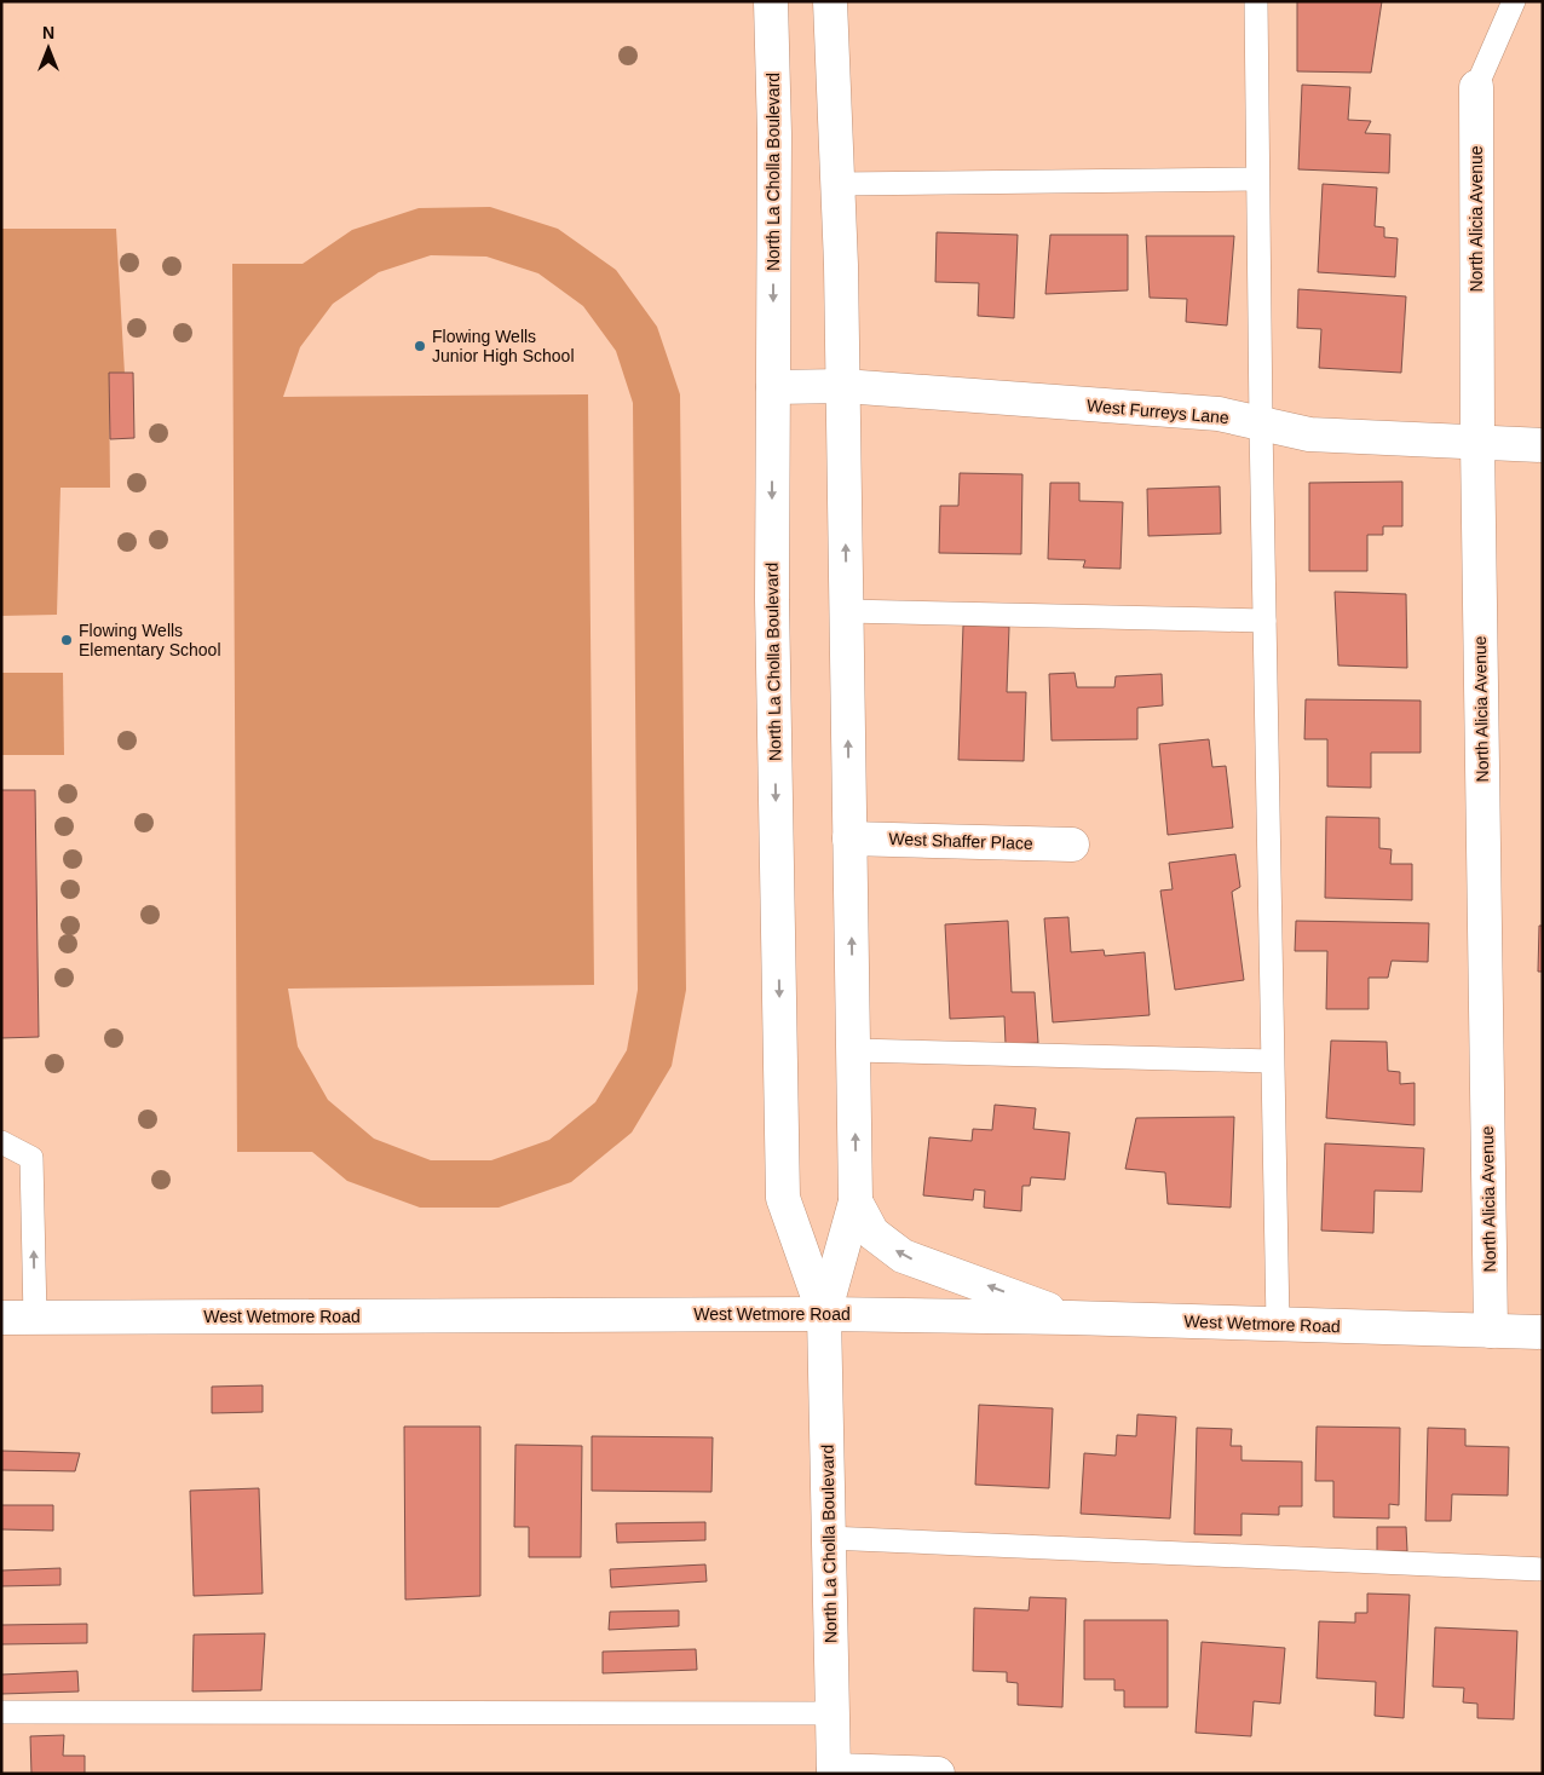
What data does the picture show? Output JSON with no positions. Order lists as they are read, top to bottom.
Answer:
{
  "streets": {
    "street": [
      "North La Cholla Boulevard",
      "North Alicia Avenue",
      "West Furreys Lane",
      "West Shaffer Place",
      "West Wetmore Road"
    ]
  },
  "crossings": [
    ["North La Cholla Boulevard", "West Furreys Lane"],
    ["North La Cholla Boulevard", "West Shaffer Place"],
    ["North La Cholla Boulevard", "West Wetmore Road"],
    ["North Alicia Avenue", "West Furreys Lane"],
    ["North Alicia Avenue", "West Wetmore Road"]
  ],
  "places": ["Flowing Wells Junior High School", "Flowing Wells Elementary School"],
  "north": "top"
}
